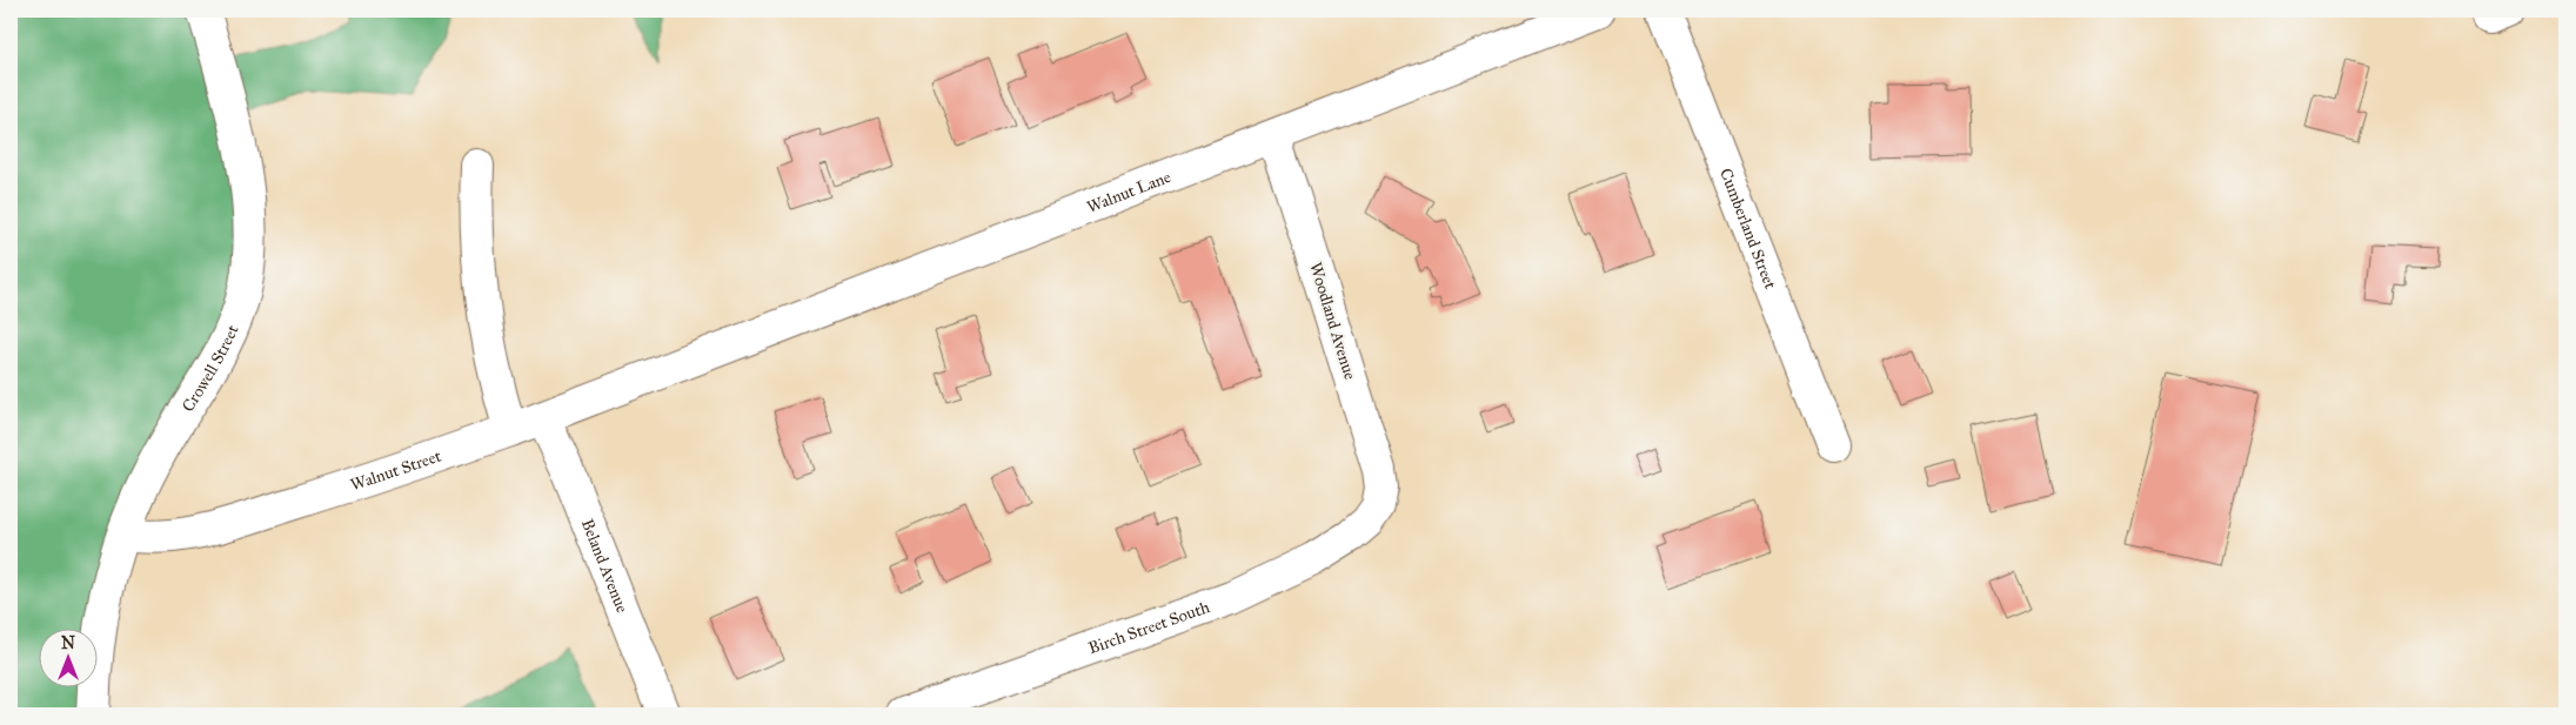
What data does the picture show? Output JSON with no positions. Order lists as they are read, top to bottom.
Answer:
{
  "streets": {
    "street": [
      "Walnut Lane",
      "Cumberland Street",
      "Woodland Avenue",
      "Crowell Street",
      "Walnut Street",
      "Beland Avenue",
      "Birch Street South"
    ]
  },
  "crossings": [
    ["Walnut Lane", "Woodland Avenue"],
    ["Walnut Lane", "Walnut Street"],
    ["Woodland Avenue", "Birch Street South"],
    ["Crowell Street", "Walnut Street"],
    ["Walnut Street", "Beland Avenue"]
  ],
  "north": "top"
}
